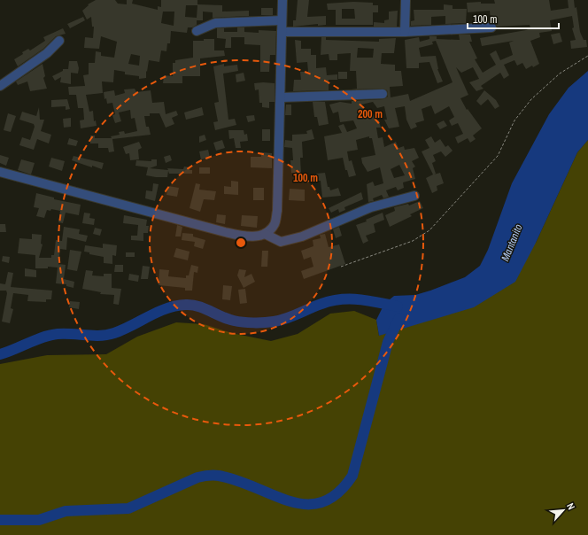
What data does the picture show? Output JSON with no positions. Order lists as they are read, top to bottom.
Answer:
{
  "water": ["Mantanito"],
  "scale_bar": "100 m",
  "north": "top right",
  "rings": ["200 m", "100 m"]
}
